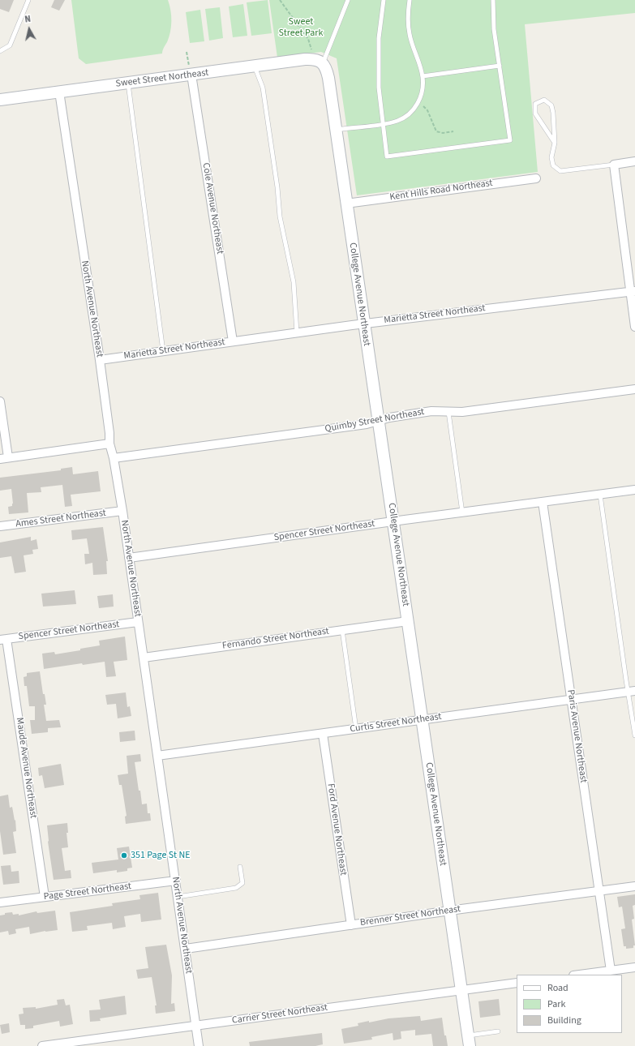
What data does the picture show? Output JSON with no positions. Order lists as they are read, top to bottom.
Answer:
{
  "streets": {
    "street": [
      "Sweet Street Northeast",
      "Kent Hills Road Northeast",
      "Cole Avenue Northeast",
      "College Avenue Northeast",
      "North Avenue Northeast",
      "Marietta Street Northeast",
      "Quimby Street Northeast",
      "Ames Street Northeast",
      "Spencer Street Northeast",
      "Fernando Street Northeast",
      "Curtis Street Northeast",
      "Paris Avenue Northeast",
      "Maude Avenue Northeast",
      "Ford Avenue Northeast",
      "Page Street Northeast",
      "Brenner Street Northeast",
      "Carrier Street Northeast"
    ]
  },
  "crossings": [
    ["Sweet Street Northeast", "Cole Avenue Northeast"],
    ["Sweet Street Northeast", "College Avenue Northeast"],
    ["Sweet Street Northeast", "North Avenue Northeast"],
    ["Kent Hills Road Northeast", "College Avenue Northeast"],
    ["Cole Avenue Northeast", "Marietta Street Northeast"],
    ["College Avenue Northeast", "Marietta Street Northeast"],
    ["College Avenue Northeast", "Quimby Street Northeast"],
    ["College Avenue Northeast", "Spencer Street Northeast"],
    ["College Avenue Northeast", "Fernando Street Northeast"],
    ["College Avenue Northeast", "Curtis Street Northeast"],
    ["College Avenue Northeast", "Brenner Street Northeast"],
    ["College Avenue Northeast", "Carrier Street Northeast"],
    ["North Avenue Northeast", "Marietta Street Northeast"],
    ["North Avenue Northeast", "Quimby Street Northeast"],
    ["North Avenue Northeast", "Ames Street Northeast"],
    ["North Avenue Northeast", "Spencer Street Northeast"],
    ["North Avenue Northeast", "Fernando Street Northeast"],
    ["North Avenue Northeast", "Curtis Street Northeast"],
    ["North Avenue Northeast", "Page Street Northeast"],
    ["North Avenue Northeast", "Brenner Street Northeast"],
    ["North Avenue Northeast", "Carrier Street Northeast"],
    ["Spencer Street Northeast", "Paris Avenue Northeast"],
    ["Spencer Street Northeast", "Maude Avenue Northeast"],
    ["Curtis Street Northeast", "Paris Avenue Northeast"],
    ["Curtis Street Northeast", "Ford Avenue Northeast"],
    ["Paris Avenue Northeast", "Brenner Street Northeast"],
    ["Maude Avenue Northeast", "Page Street Northeast"],
    ["Ford Avenue Northeast", "Brenner Street Northeast"]
  ],
  "parks": ["Sweet Street Park"],
  "places": ["351 Page St NE"],
  "legend": ["Road", "Park", "Building"],
  "north": "top"
}
